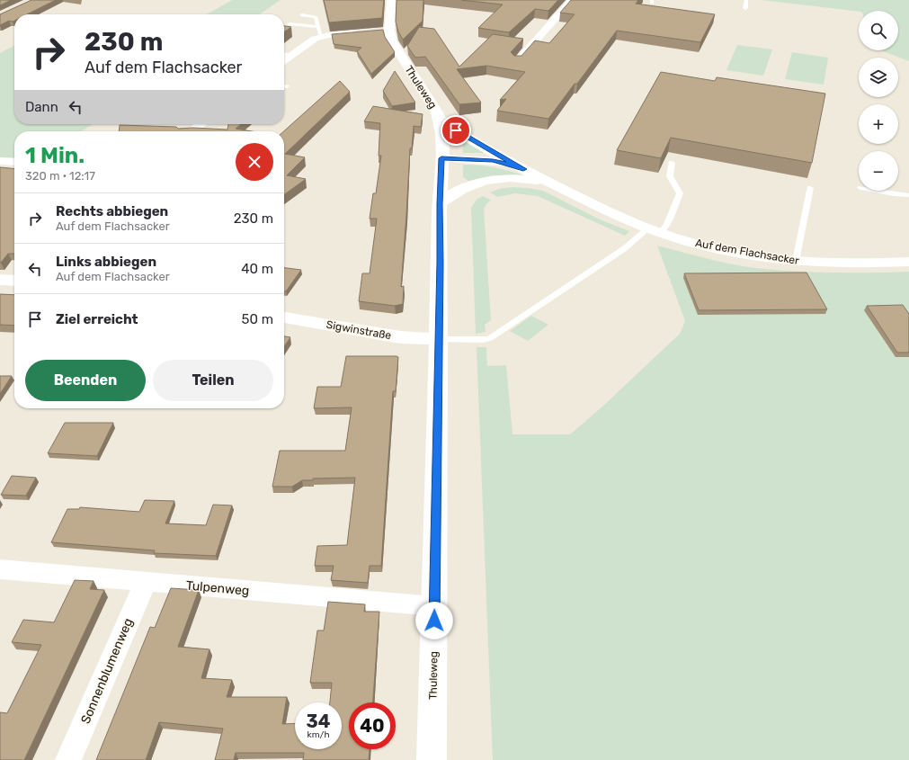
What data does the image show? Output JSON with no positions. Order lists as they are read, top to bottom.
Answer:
{
  "streets": {
    "street": [
      "Thuleweg",
      "Auf dem Flachsacker",
      "Sigwinstraße",
      "Tulpenweg",
      "Sonnenblumenweg"
    ]
  },
  "crossings": [
    ["Thuleweg", "Auf dem Flachsacker"],
    ["Thuleweg", "Sigwinstraße"],
    ["Thuleweg", "Tulpenweg"],
    ["Tulpenweg", "Sonnenblumenweg"]
  ],
  "page": {
    "map_buttons": ["+", "−"],
    "turn": ["230 m", "Auf dem Flachsacker"],
    "then": "Dann",
    "heading": ["1 Min.", "320 m · 12:17"],
    "list": [
      {
        "name": "Rechts abbiegen",
        "note": "Auf dem Flachsacker",
        "value": "230 m"
      },
      {
        "name": "Links abbiegen",
        "note": "Auf dem Flachsacker",
        "value": "40 m"
      },
      {
        "name": "Ziel erreicht",
        "value": "50 m"
      }
    ],
    "buttons": ["Beenden", "Teilen"],
    "speed": "34 km/h",
    "limit": "40"
  }
}
